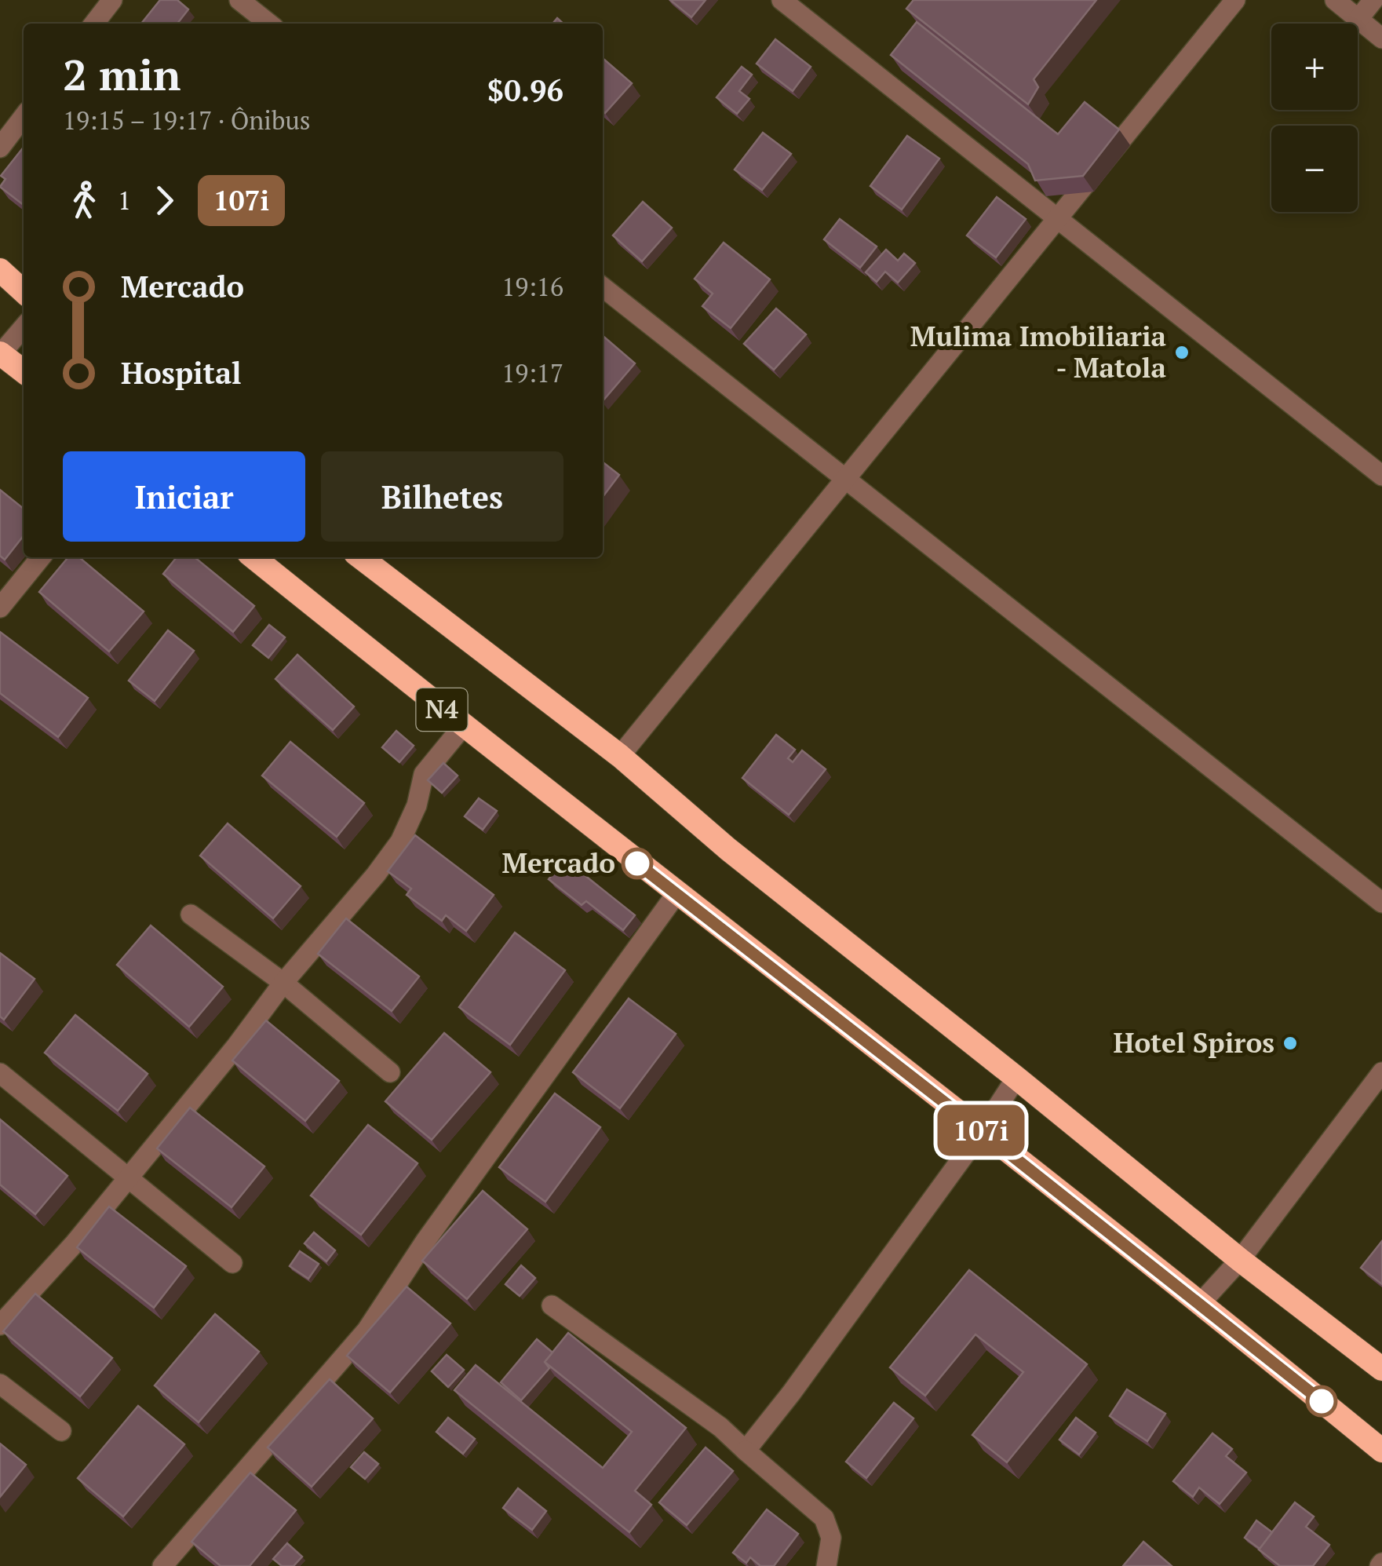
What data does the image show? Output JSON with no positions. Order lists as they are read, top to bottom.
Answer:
{
  "streets": {
    "highway": ["N4"]
  },
  "places": ["Mulima Imobiliaria - Matola", "Mercado", "Hotel Spiros"],
  "lines": ["bus line 107i"],
  "page": {
    "on_map": "107i",
    "map_buttons": ["+", "−"],
    "heading": ["2 min", "19:15 – 19:17 · Ônibus", "$0.96"],
    "legs": ["1", "107i"],
    "list": [
      {
        "name": "Mercado",
        "value": "19:16"
      },
      {
        "name": "Hospital",
        "value": "19:17"
      }
    ],
    "buttons": ["Iniciar", "Bilhetes"]
  }
}
